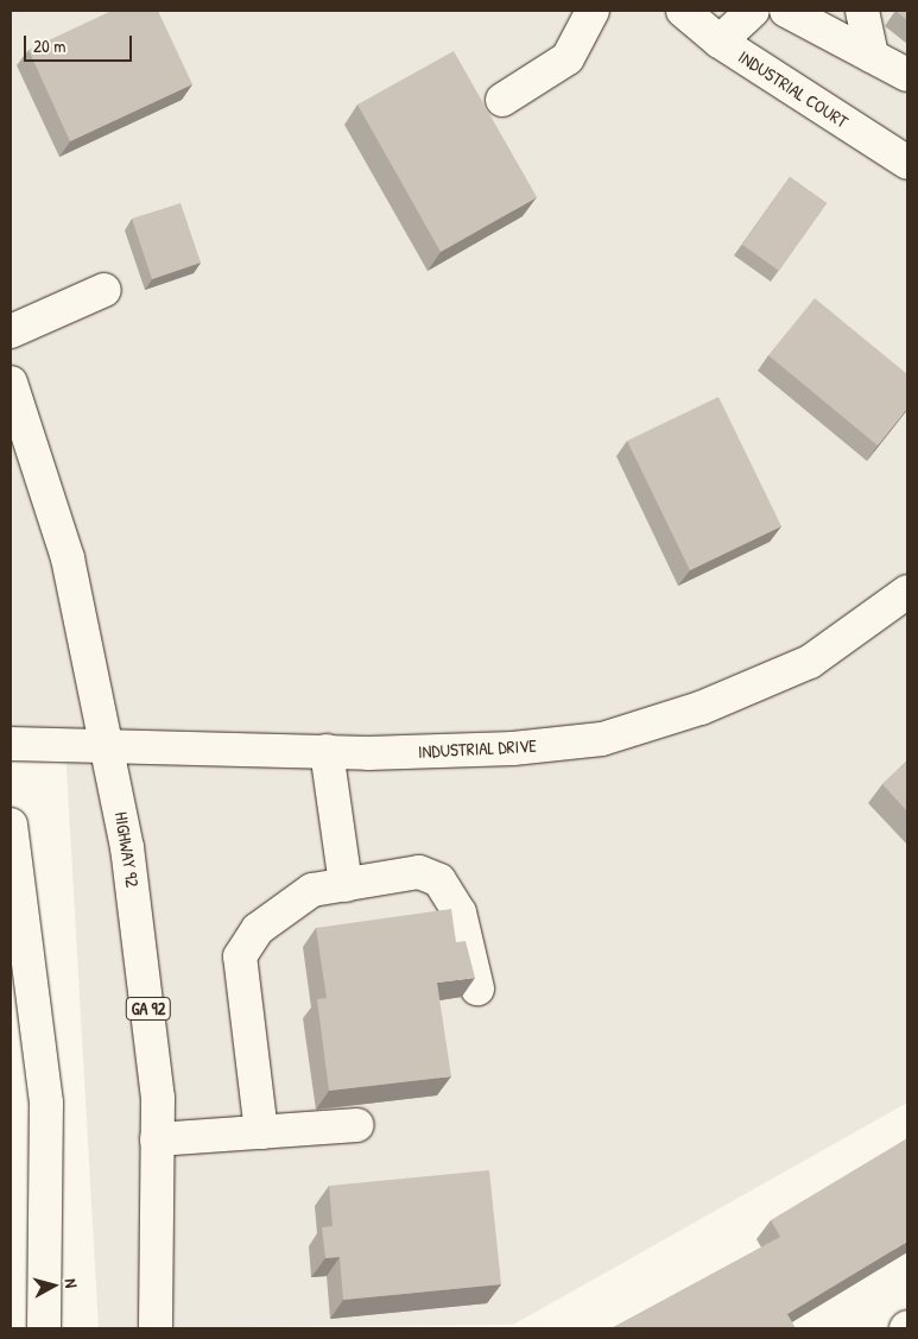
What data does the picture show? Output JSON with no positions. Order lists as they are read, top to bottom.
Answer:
{
  "streets": {
    "main road": [
      "INDUSTRIAL COURT",
      "INDUSTRIAL DRIVE",
      "HIGHWAY 92",
      "GA 92"
    ]
  },
  "crossings": [
    ["INDUSTRIAL DRIVE", "HIGHWAY 92"]
  ],
  "scale_bar": "20 m",
  "north": "right"
}
